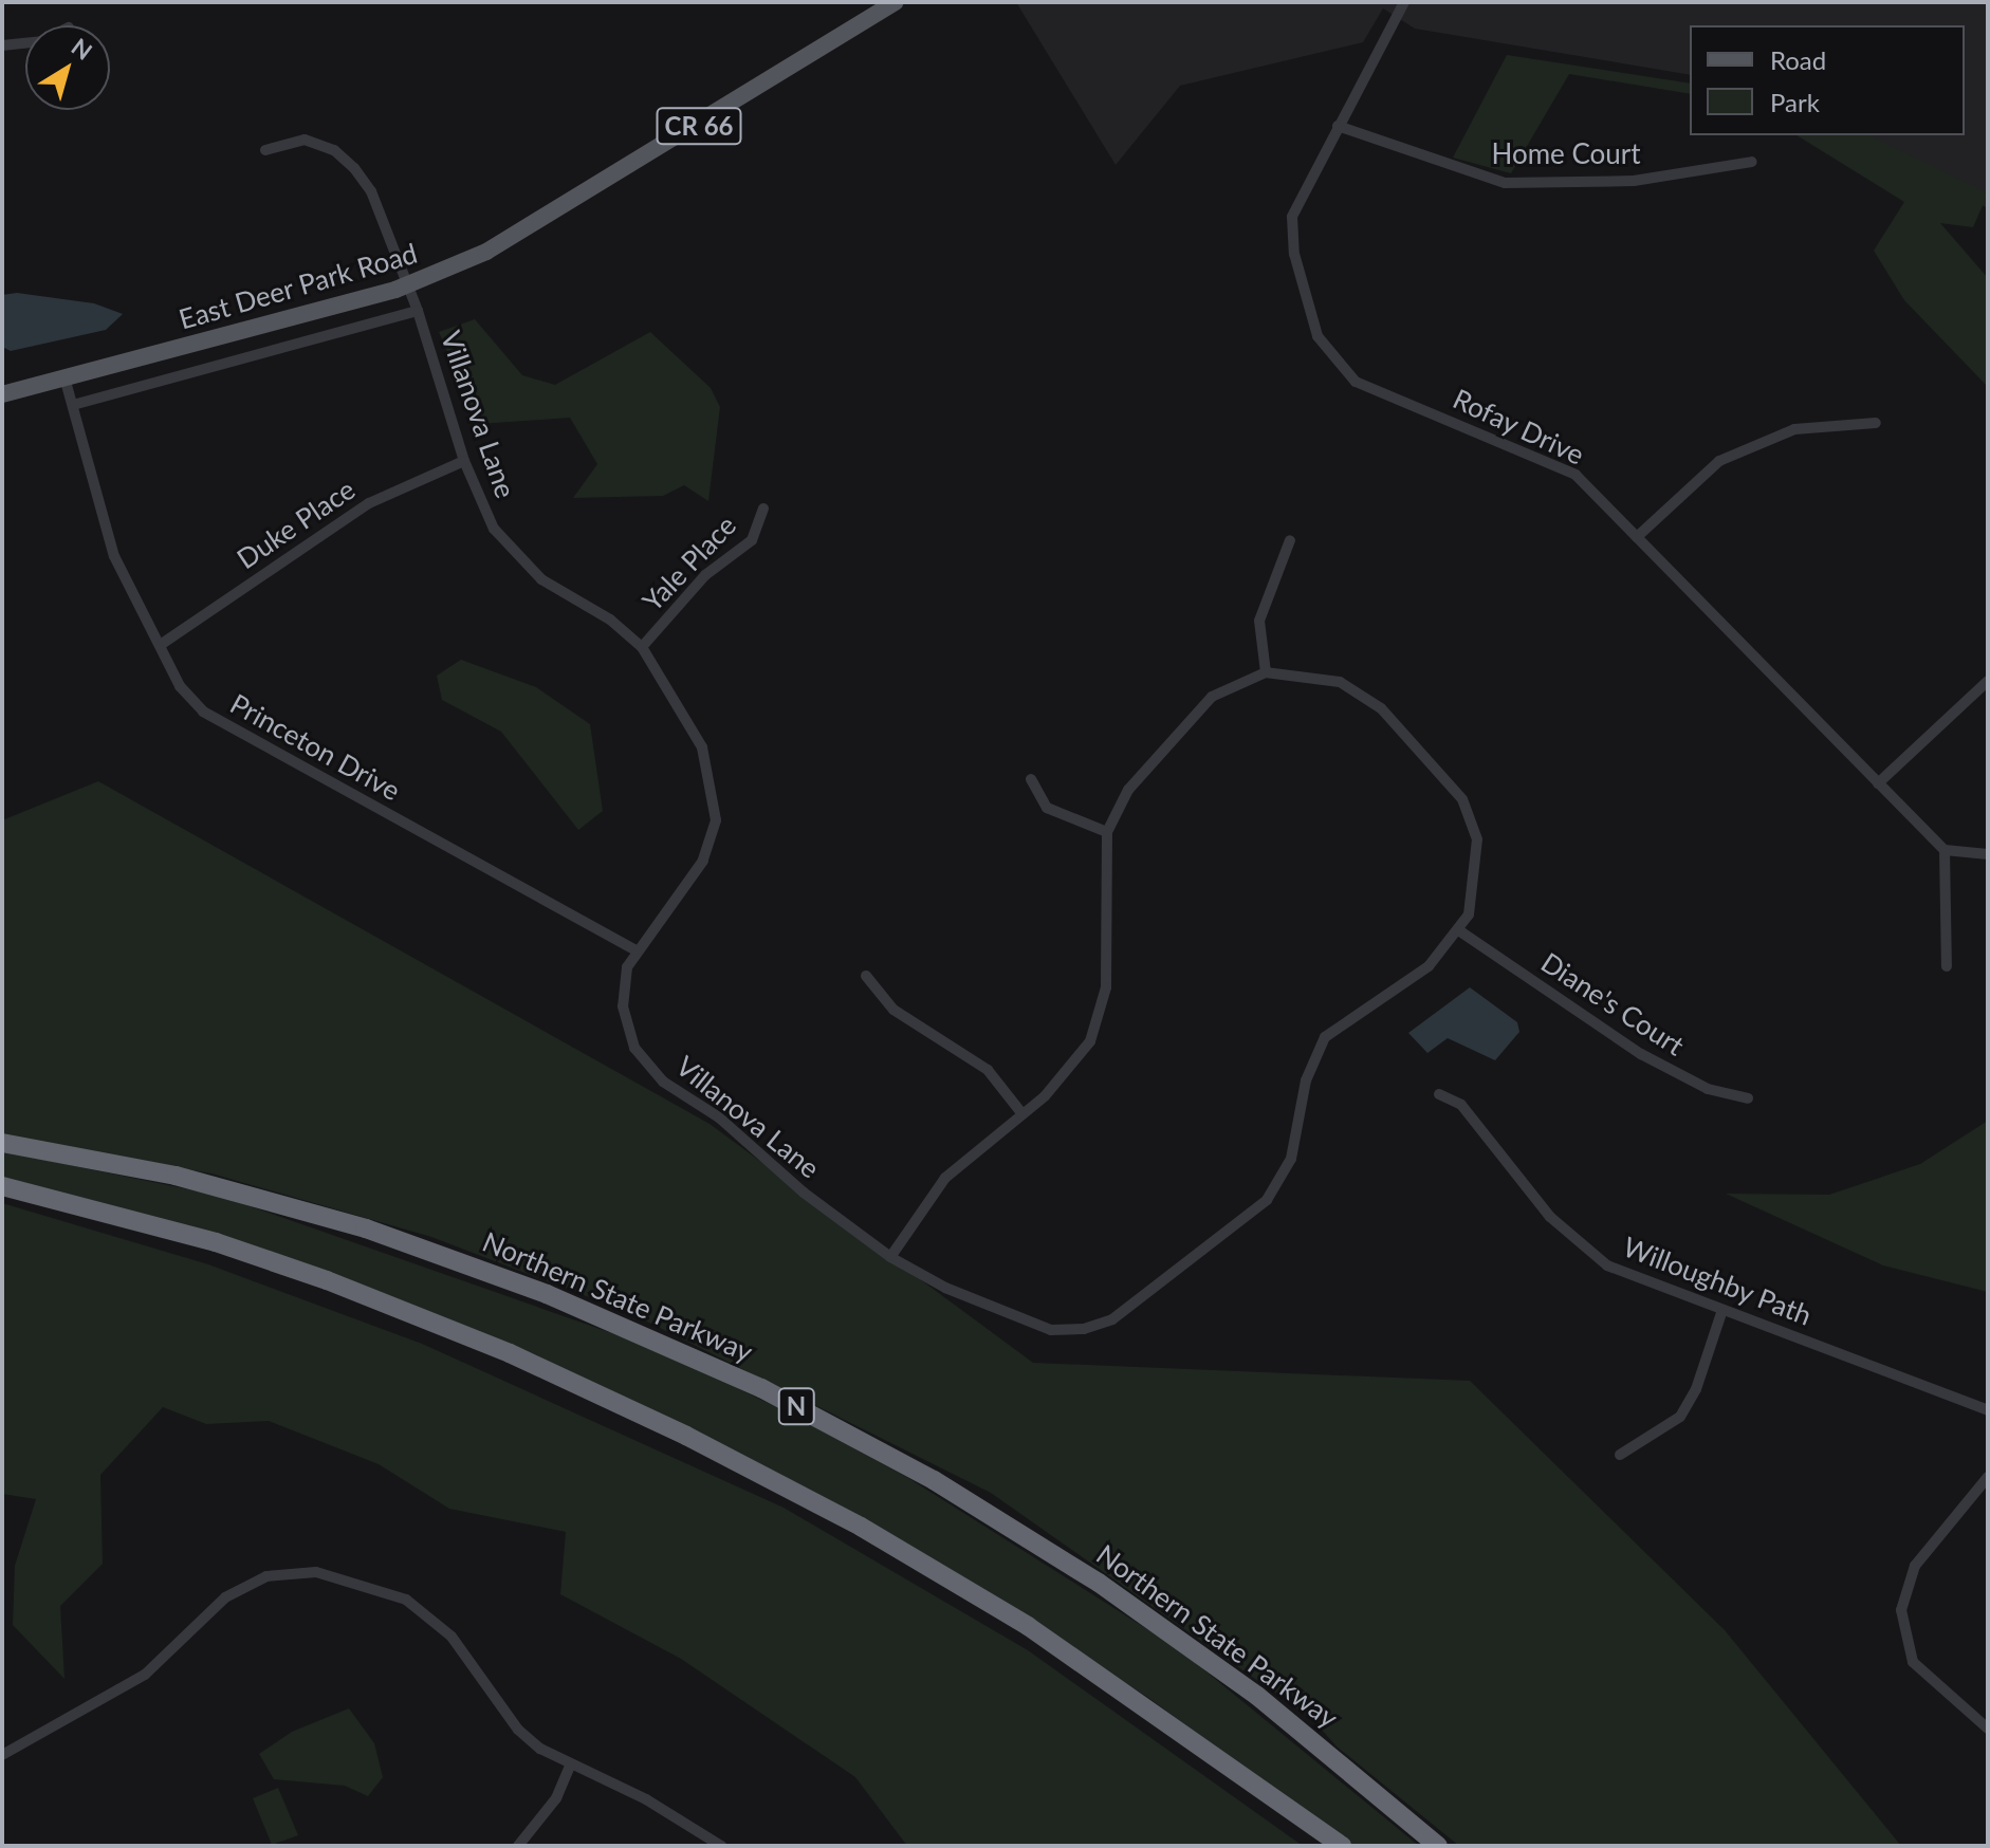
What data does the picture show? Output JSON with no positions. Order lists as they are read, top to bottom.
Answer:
{
  "streets": {
    "highway": ["Northern State Parkway", "N"],
    "main road": ["CR 66", "East Deer Park Road"],
    "street": [
      "Home Court",
      "Villanova Lane",
      "Rofay Drive",
      "Duke Place",
      "Yale Place",
      "Princeton Drive",
      "Diane's Court",
      "Willoughby Path"
    ]
  },
  "crossings": [
    ["Home Court", "Rofay Drive"],
    ["East Deer Park Road", "Villanova Lane"],
    ["East Deer Park Road", "Princeton Drive"],
    ["Villanova Lane", "Duke Place"],
    ["Villanova Lane", "Yale Place"],
    ["Villanova Lane", "Princeton Drive"],
    ["Villanova Lane", "Diane's Court"],
    ["Duke Place", "Princeton Drive"]
  ],
  "legend": ["Road", "Park"],
  "north": "top right"
}
